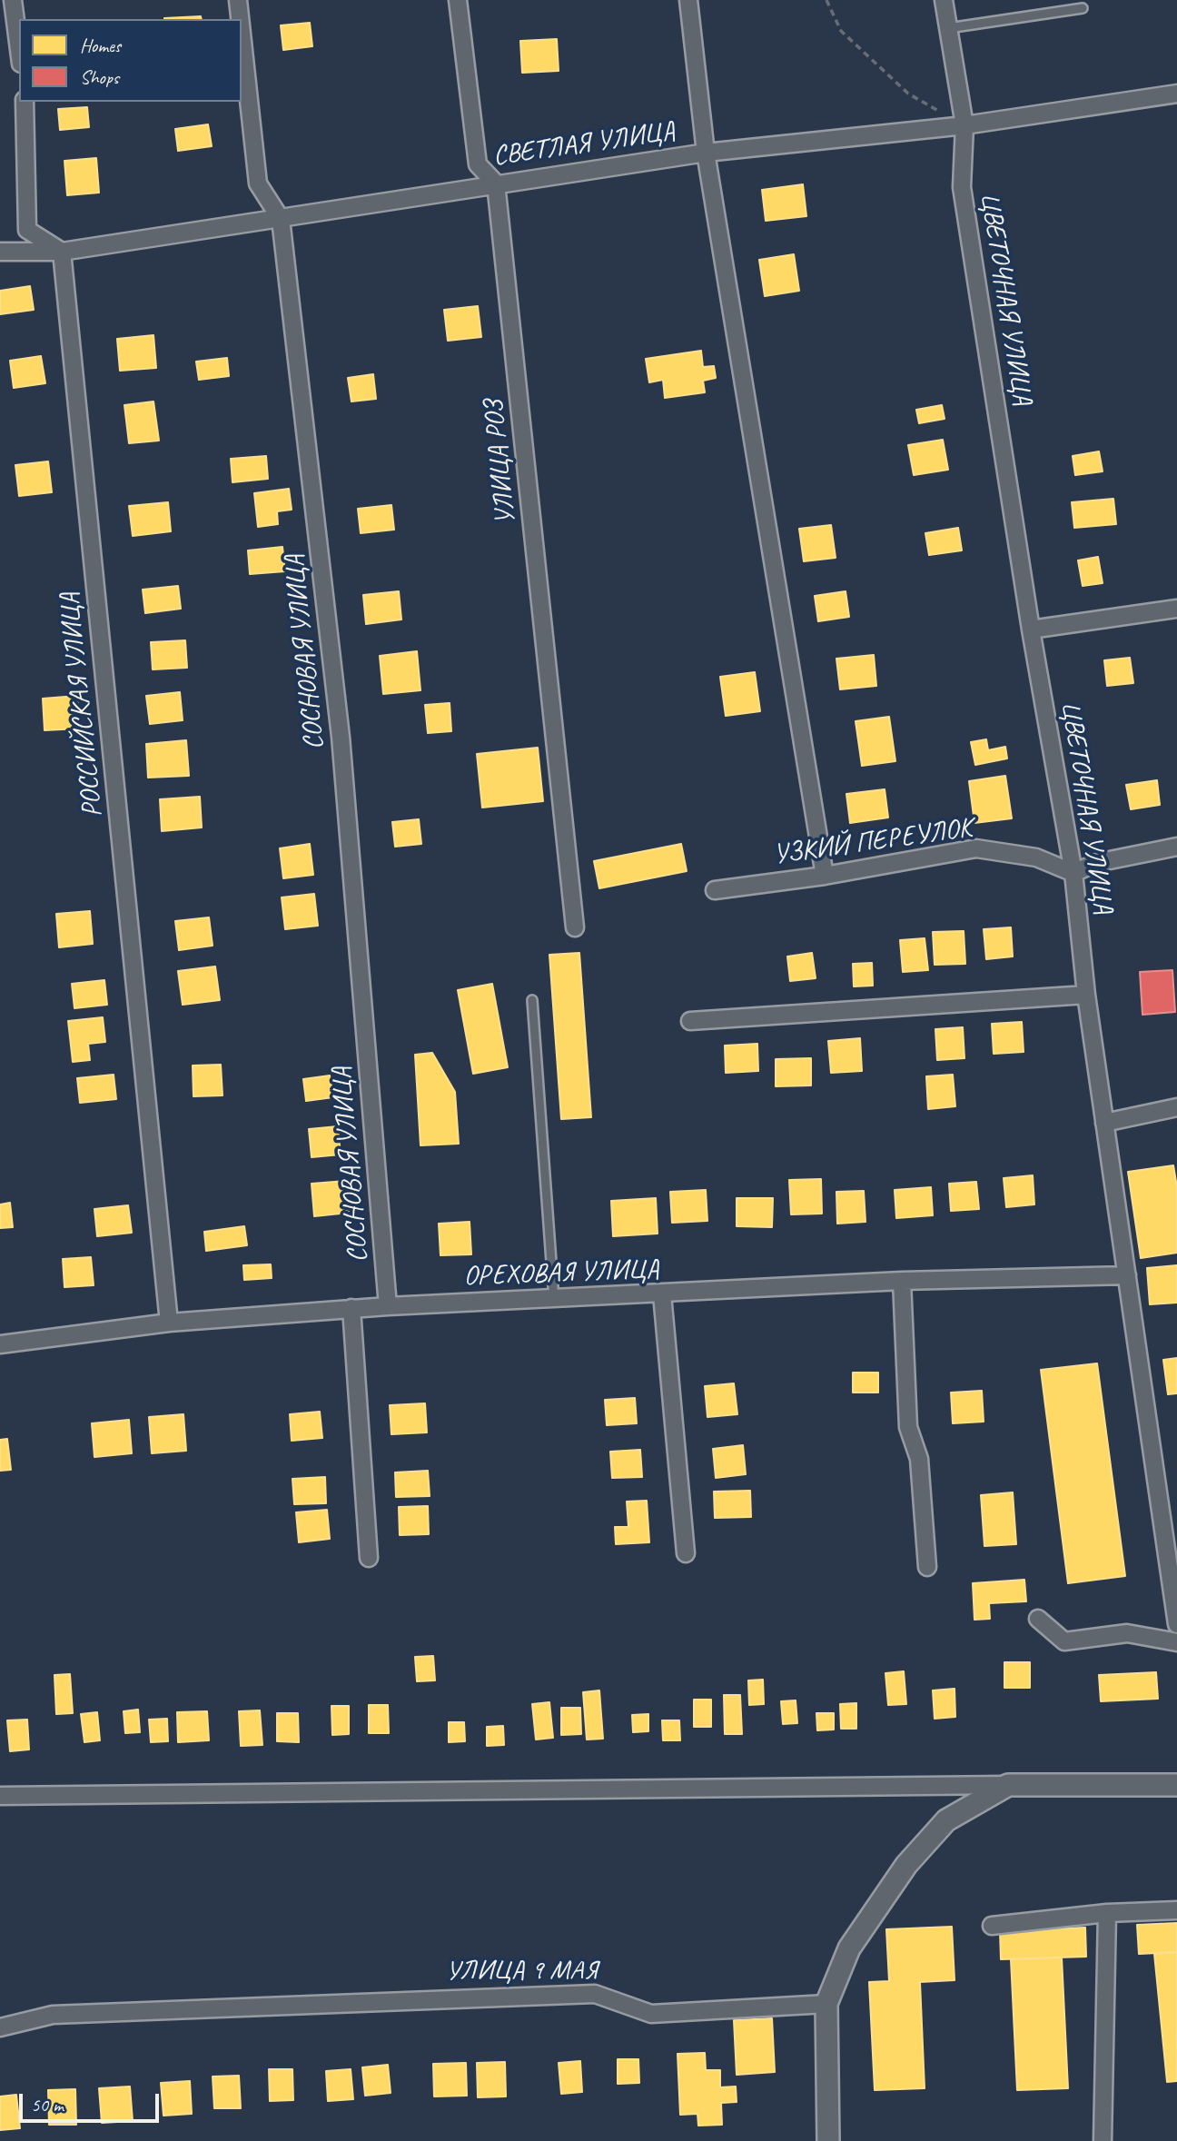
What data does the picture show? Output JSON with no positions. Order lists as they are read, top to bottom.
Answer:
{
  "streets": {
    "street": [
      "СВЕТЛАЯ УЛИЦА",
      "ЦВЕТОЧНАЯ УЛИЦА",
      "УЛИЦА РОЗ",
      "СОСНОВАЯ УЛИЦА",
      "РОССИЙСКАЯ УЛИЦА",
      "УЗКИЙ ПЕРЕУЛОК",
      "ОРЕХОВАЯ УЛИЦА",
      "УЛИЦА 9 МАЯ"
    ]
  },
  "crossings": [
    ["СВЕТЛАЯ УЛИЦА", "ЦВЕТОЧНАЯ УЛИЦА"],
    ["СВЕТЛАЯ УЛИЦА", "УЛИЦА РОЗ"],
    ["СВЕТЛАЯ УЛИЦА", "СОСНОВАЯ УЛИЦА"],
    ["СВЕТЛАЯ УЛИЦА", "РОССИЙСКАЯ УЛИЦА"],
    ["ЦВЕТОЧНАЯ УЛИЦА", "УЗКИЙ ПЕРЕУЛОК"],
    ["ЦВЕТОЧНАЯ УЛИЦА", "ОРЕХОВАЯ УЛИЦА"],
    ["СОСНОВАЯ УЛИЦА", "ОРЕХОВАЯ УЛИЦА"],
    ["РОССИЙСКАЯ УЛИЦА", "ОРЕХОВАЯ УЛИЦА"]
  ],
  "legend": ["Homes", "Shops"],
  "scale_bar": "50 m"
}
